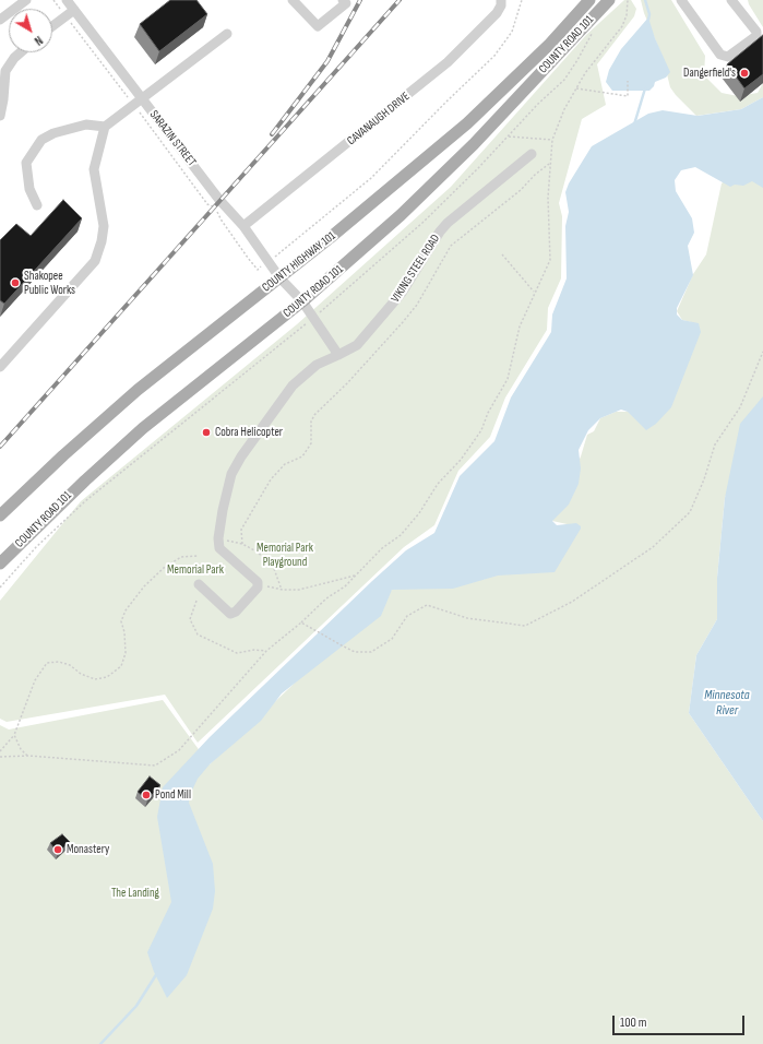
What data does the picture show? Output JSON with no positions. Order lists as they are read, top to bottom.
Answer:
{
  "streets": {
    "main road": ["COUNTY ROAD 101", "COUNTY HIGHWAY 101"],
    "street": ["CAVANAUGH DRIVE", "SARAZIN STREET", "VIKING STEEL ROAD"]
  },
  "crossings": [
    ["CAVANAUGH DRIVE", "SARAZIN STREET"],
    ["SARAZIN STREET", "COUNTY HIGHWAY 101"]
  ],
  "water": ["Minnesota River"],
  "parks": ["Memorial Park Playground", "Memorial Park", "The Landing"],
  "places": [
    "Dangerfield's",
    "Shakopee Public Works",
    "Cobra Helicopter",
    "Pond Mill",
    "Monastery"
  ],
  "scale_bar": "100 m",
  "north": "bottom right"
}
